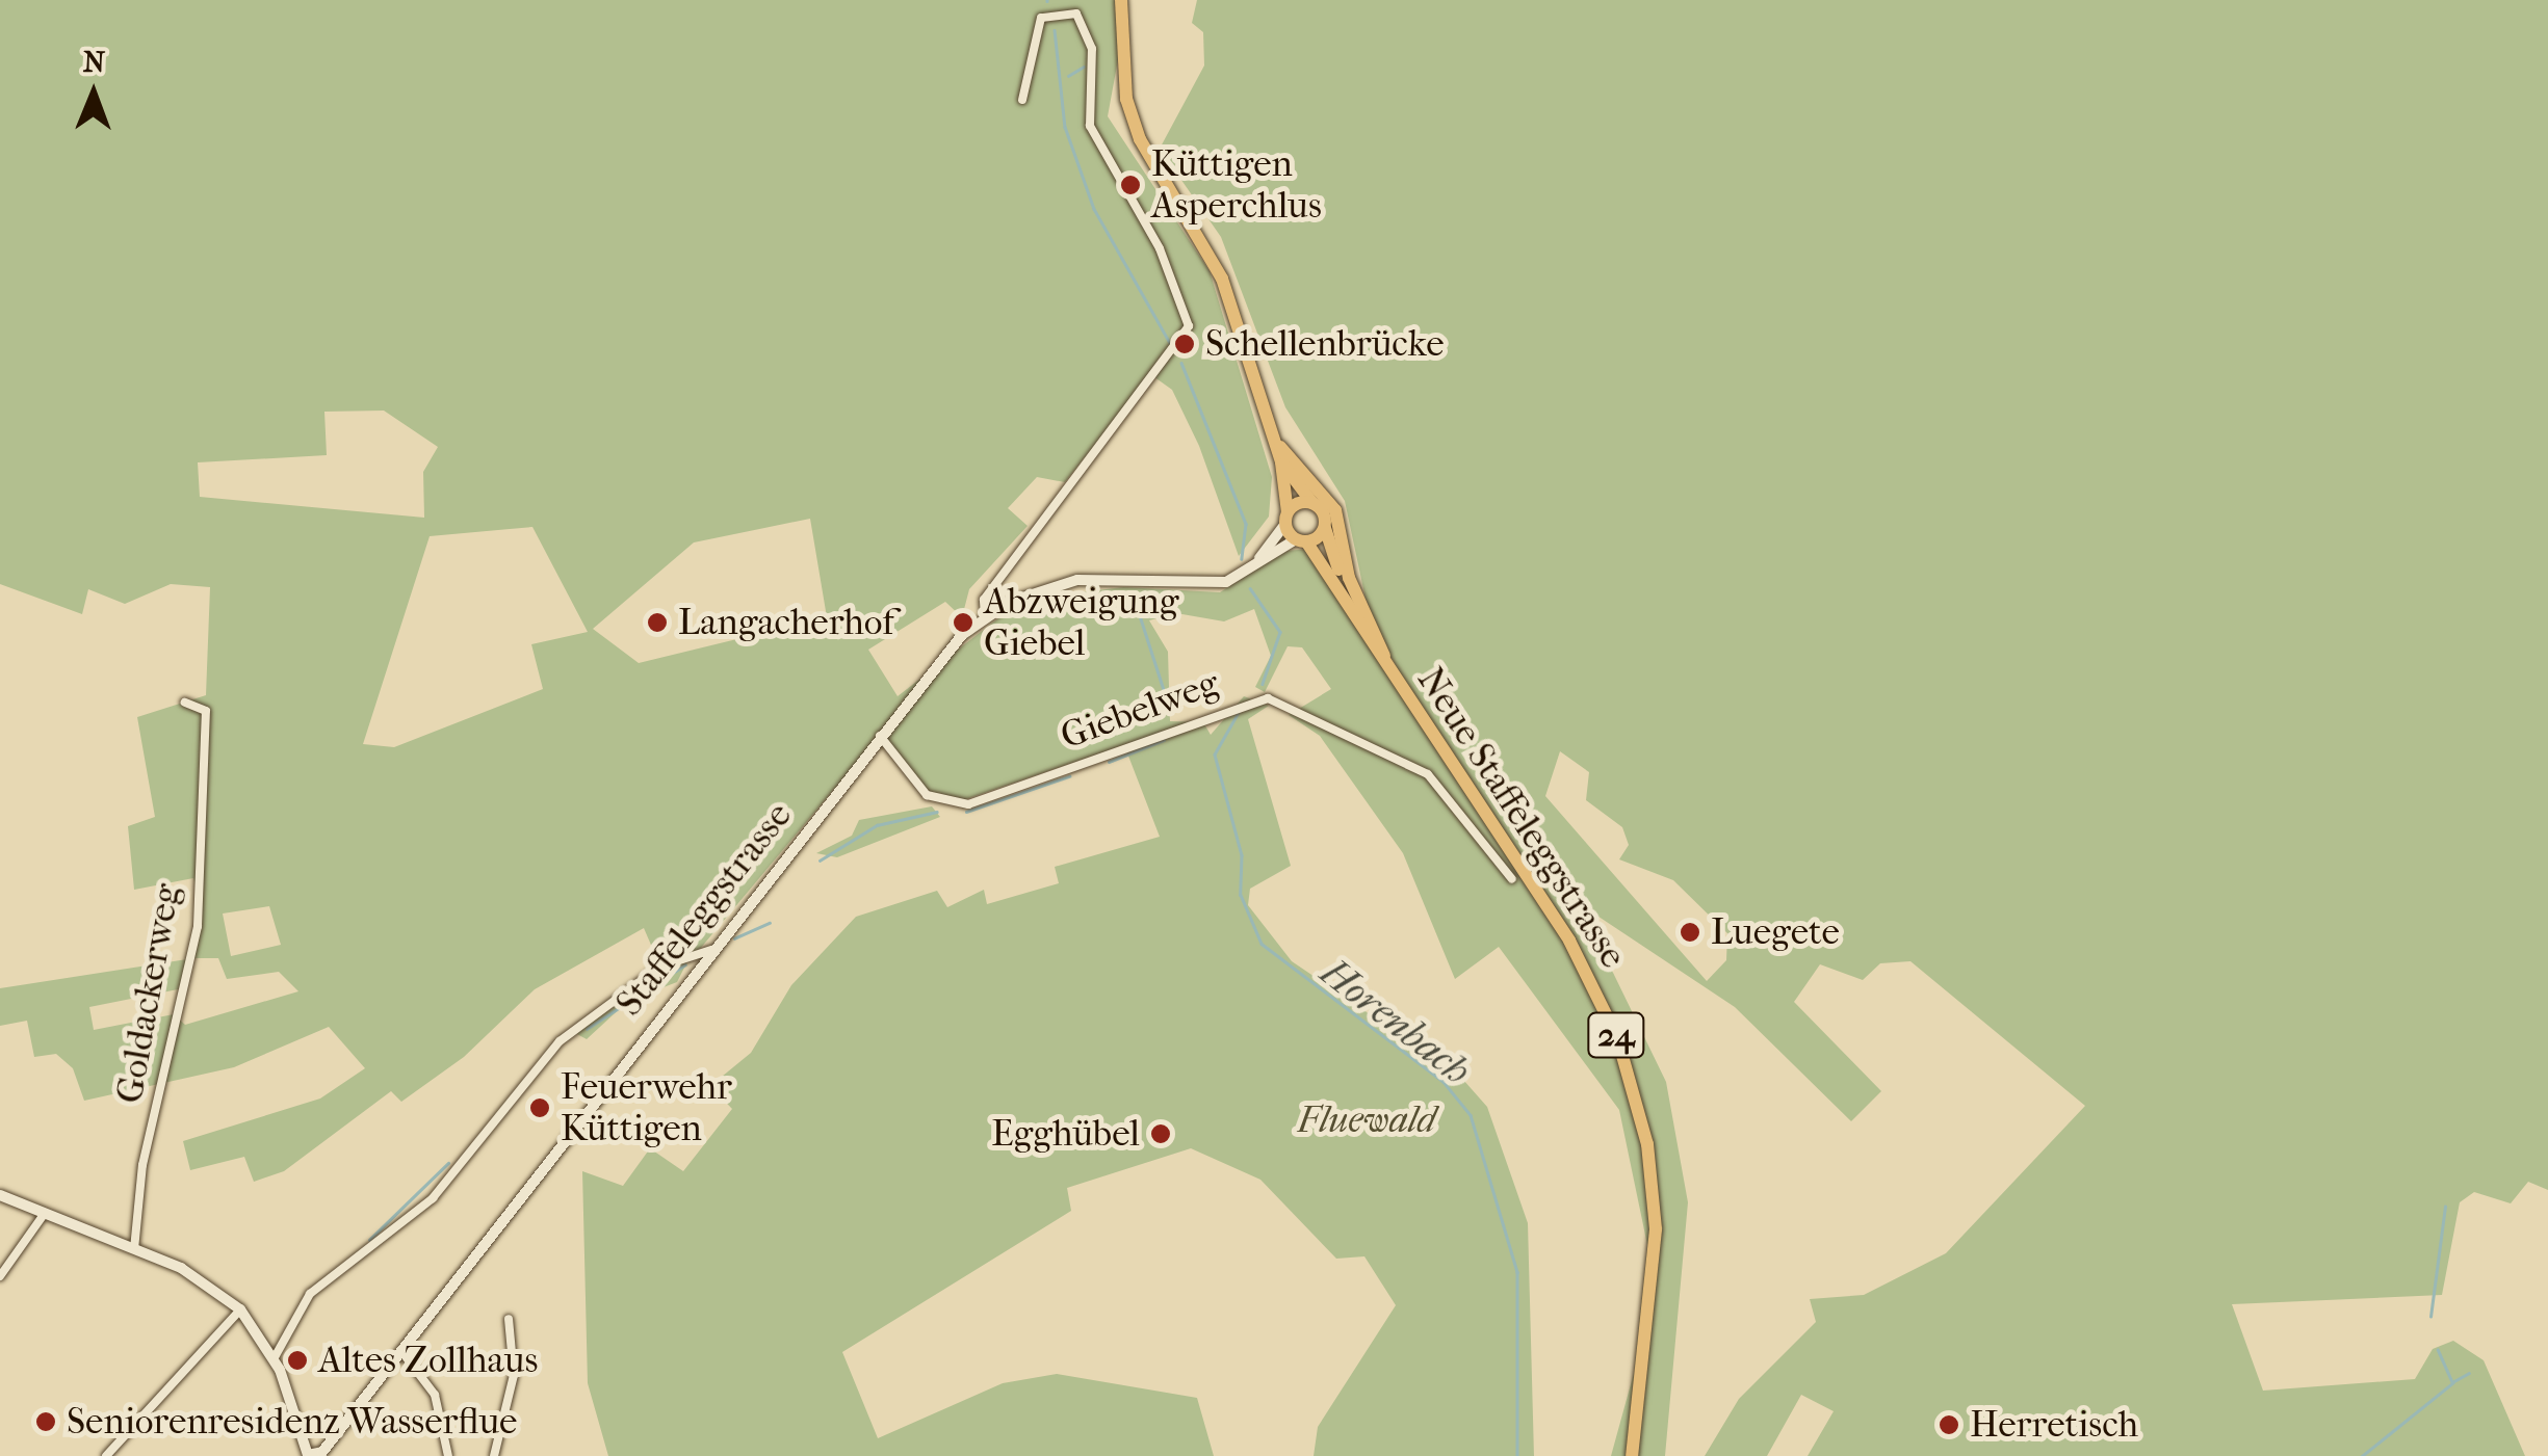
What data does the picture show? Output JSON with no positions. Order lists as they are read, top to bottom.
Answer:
{
  "streets": {
    "main road": ["Neue Staffeleggstrasse", "24"],
    "street": ["Giebelweg", "Staffeleggstrasse", "Goldackerweg"]
  },
  "crossings": [
    ["Giebelweg", "Staffeleggstrasse"],
    ["Neue Staffeleggstrasse", "Staffeleggstrasse"],
    ["Neue Staffeleggstrasse", "24"]
  ],
  "water": ["Horenbach"],
  "parks": ["Fluewald"],
  "places": [
    "Küttigen Asperchlus",
    "Schellenbrücke",
    "Langacherhof",
    "Abzweigung Giebel",
    "Luegete",
    "Feuerwehr Küttigen",
    "Egghübel",
    "Altes Zollhaus",
    "Seniorenresidenz Wasserflue",
    "Herretisch"
  ],
  "north": "top"
}
